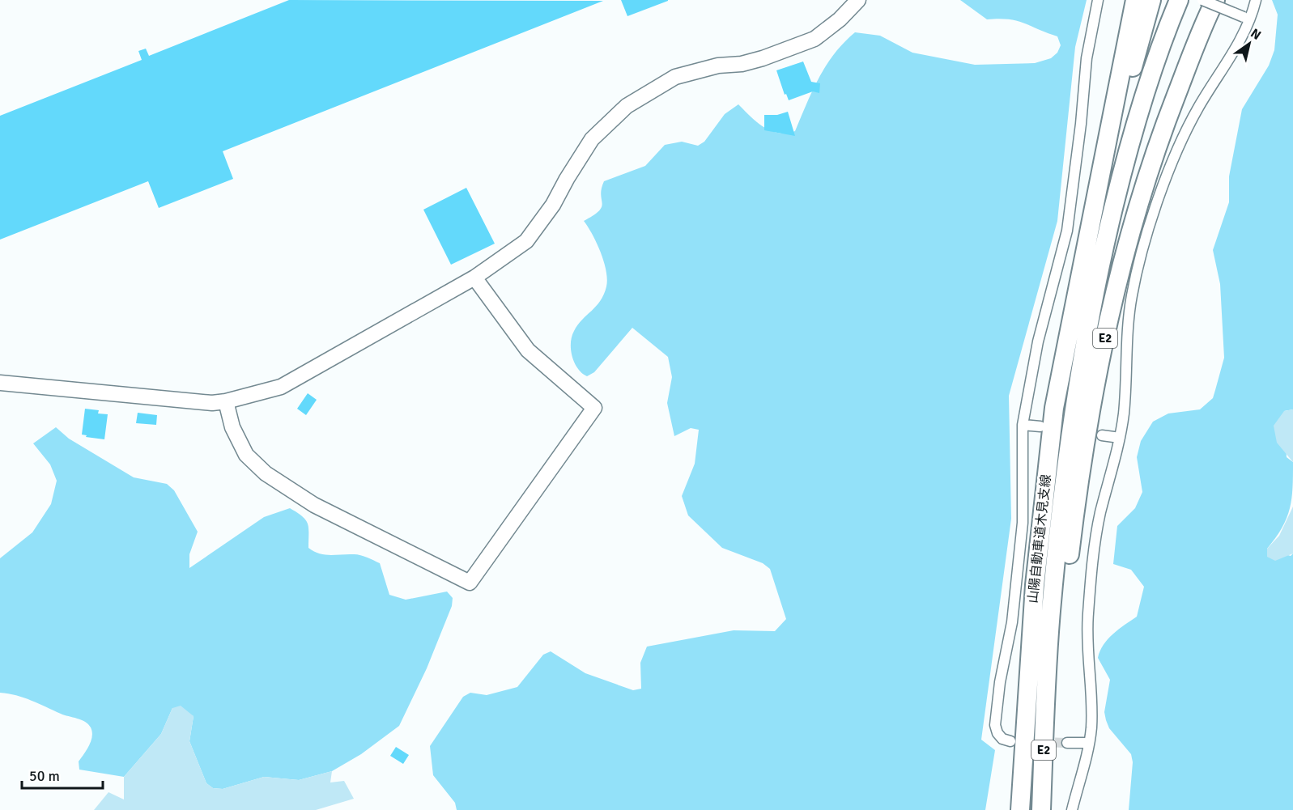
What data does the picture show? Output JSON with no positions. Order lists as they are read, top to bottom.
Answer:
{
  "streets": {
    "highway": ["E2", "山陽自動車道木見支線"]
  },
  "scale_bar": "50 m",
  "north": "top right"
}
